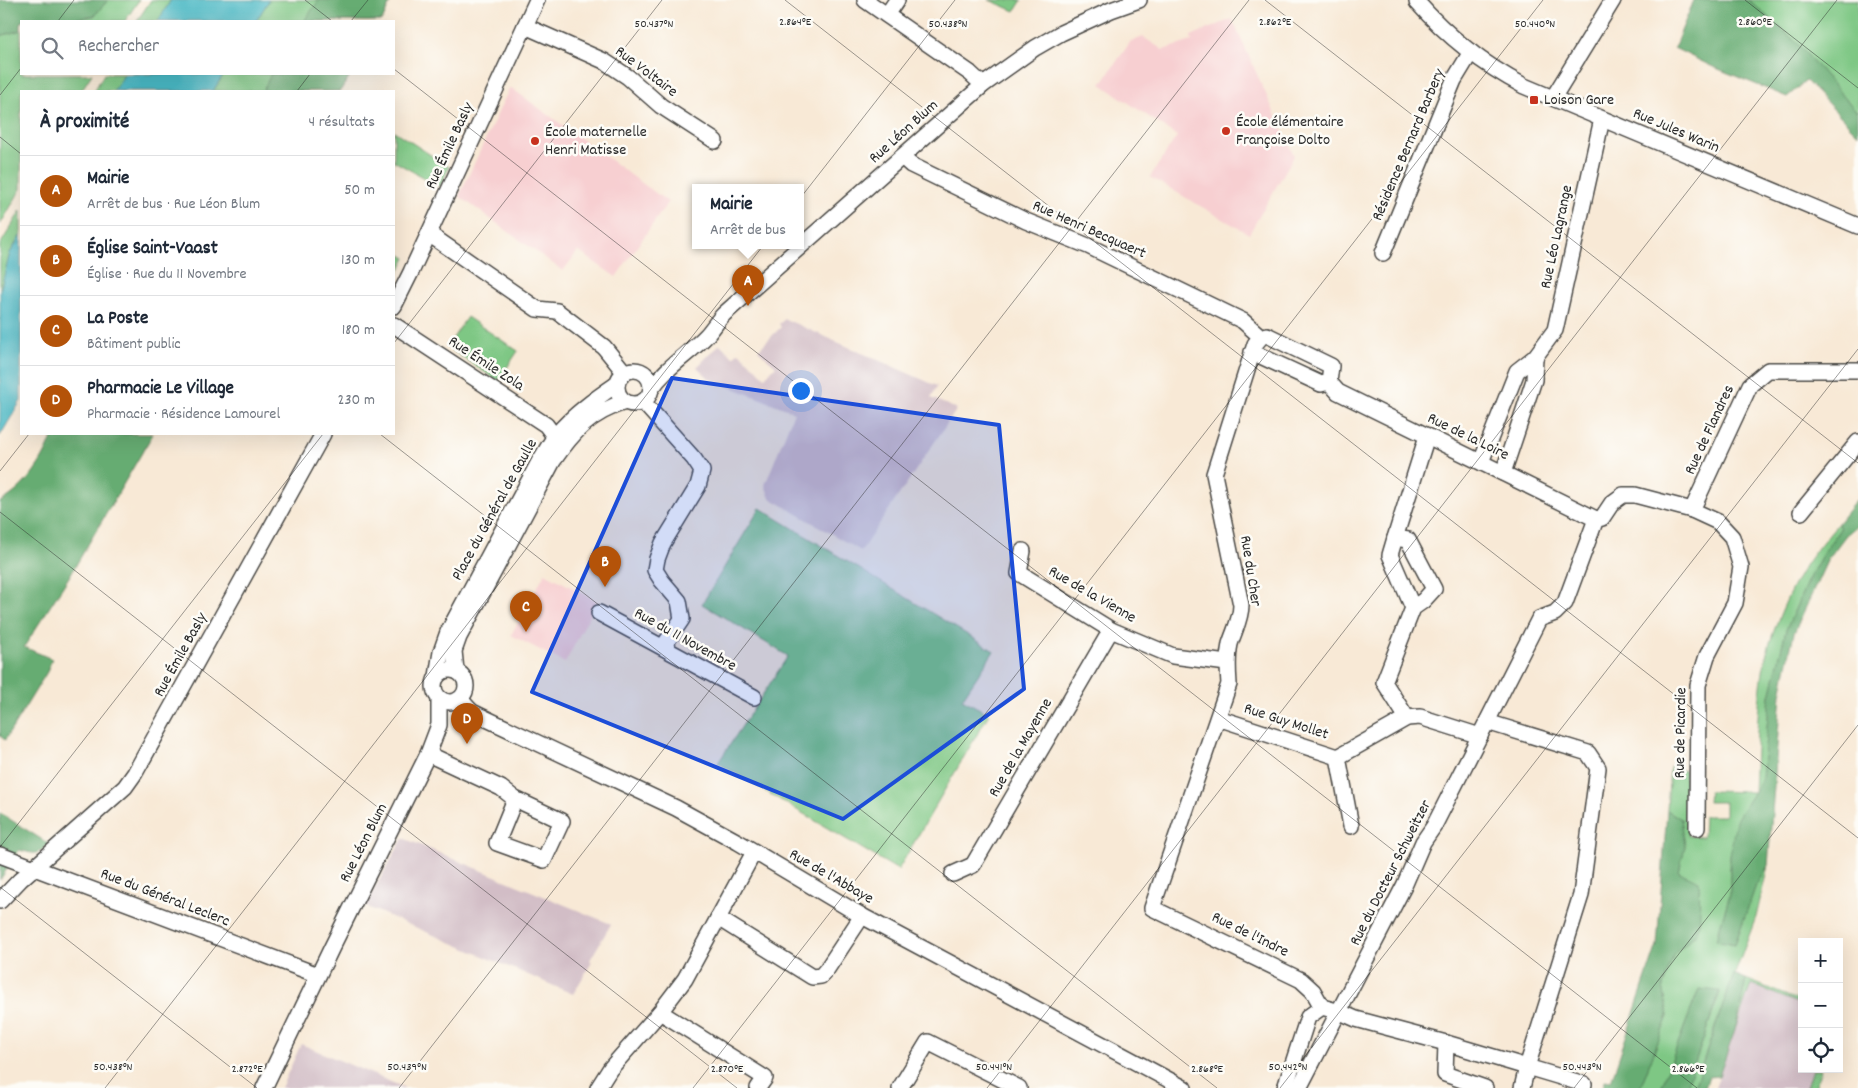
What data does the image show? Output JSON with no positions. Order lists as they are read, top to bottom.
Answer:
{
  "streets": {
    "street": [
      "Rue Voltaire",
      "Rue Jules Warin",
      "Rue Léon Blum",
      "Résidence Bernard Barbery",
      "Rue Émile Basly",
      "Rue Henri Becquaert",
      "Rue Léo Lagrange",
      "Rue Émile Zola",
      "Rue de Flandres",
      "Rue de la Loire",
      "Place du Général de Gaulle",
      "Rue du Cher",
      "Rue de la Vienne",
      "Rue du 11 Novembre",
      "Rue Guy Mollet",
      "Rue de Picardie",
      "Rue de la Mayenne",
      "Rue du Docteur Schweitzer",
      "Rue de l'Abbaye",
      "Rue du Général Leclerc",
      "Rue de l'Indre"
    ]
  },
  "crossings": [
    ["Rue Voltaire", "Rue Émile Basly"],
    ["Rue Jules Warin", "Résidence Bernard Barbery"],
    ["Rue Jules Warin", "Rue Léo Lagrange"],
    ["Rue Léon Blum", "Rue Henri Becquaert"],
    ["Rue Léon Blum", "Place du Général de Gaulle"],
    ["Rue Léon Blum", "Rue de l'Abbaye"],
    ["Rue Léon Blum", "Rue du Général Leclerc"],
    ["Rue Émile Basly", "Rue du Général Leclerc"],
    ["Rue Léo Lagrange", "Rue de la Loire"],
    ["Rue Émile Zola", "Place du Général de Gaulle"],
    ["Rue de Flandres", "Rue de Picardie"],
    ["Rue de la Loire", "Rue du Cher"],
    ["Rue de la Loire", "Rue de Picardie"],
    ["Rue de la Loire", "Rue du Docteur Schweitzer"],
    ["Place du Général de Gaulle", "Rue de l'Abbaye"],
    ["Rue du Cher", "Rue de la Vienne"],
    ["Rue du Cher", "Rue Guy Mollet"],
    ["Rue du Cher", "Rue de l'Indre"],
    ["Rue de la Vienne", "Rue de la Mayenne"],
    ["Rue de Picardie", "Rue du Docteur Schweitzer"]
  ],
  "places": {
    "transit": ["Loison Gare"],
    "other": ["École élémentaire Françoise Dolto", "École maternelle Henri Matisse"]
  },
  "page": {
    "search": "Rechercher",
    "heading": ["À proximité", "4 résultats"],
    "list": [
      {
        "mark": "A",
        "name": "Mairie",
        "note": "Arrêt de bus · Rue Léon Blum",
        "value": "50 m"
      },
      {
        "mark": "B",
        "name": "Église Saint-Vaast",
        "note": "Église · Rue du 11 Novembre",
        "value": "130 m"
      },
      {
        "mark": "C",
        "name": "La Poste",
        "note": "Bâtiment public",
        "value": "180 m"
      },
      {
        "mark": "D",
        "name": "Pharmacie Le Village",
        "note": "Pharmacie · Résidence Lamourel",
        "value": "230 m"
      }
    ],
    "popup": ["Mairie", "Arrêt de bus"],
    "pins": [
      "A",
      "B",
      "C",
      "D"
    ],
    "map_buttons": ["+", "−"]
  },
  "coordinates": [
    "2.864°E",
    "2.862°E",
    "2.860°E",
    "50.437°N",
    "50.438°N",
    "50.440°N",
    "50.439°N",
    "50.441°N",
    "50.442°N",
    "50.443°N",
    "2.872°E",
    "2.870°E",
    "2.868°E",
    "2.866°E"
  ]
}
